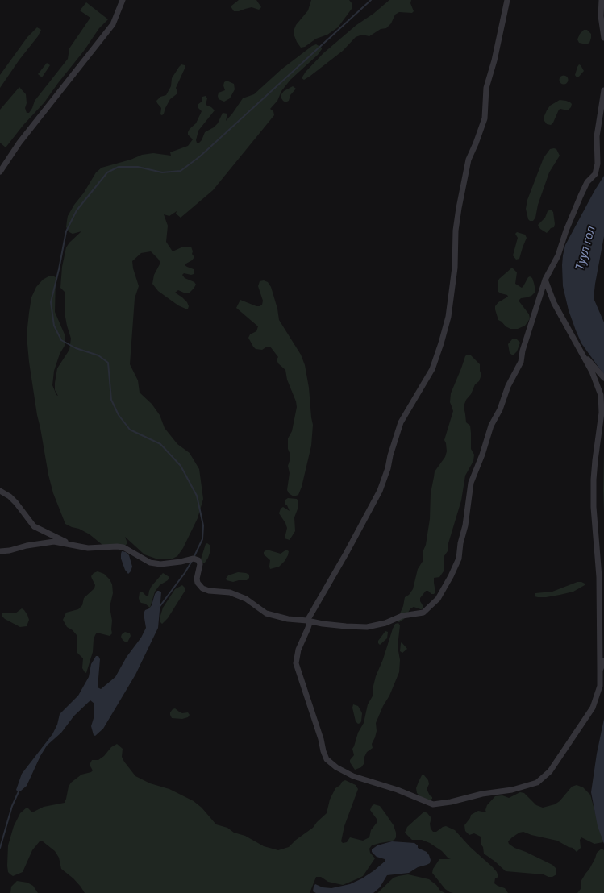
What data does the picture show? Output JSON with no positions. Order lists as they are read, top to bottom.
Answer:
{
  "water": ["Туул гол"]
}
